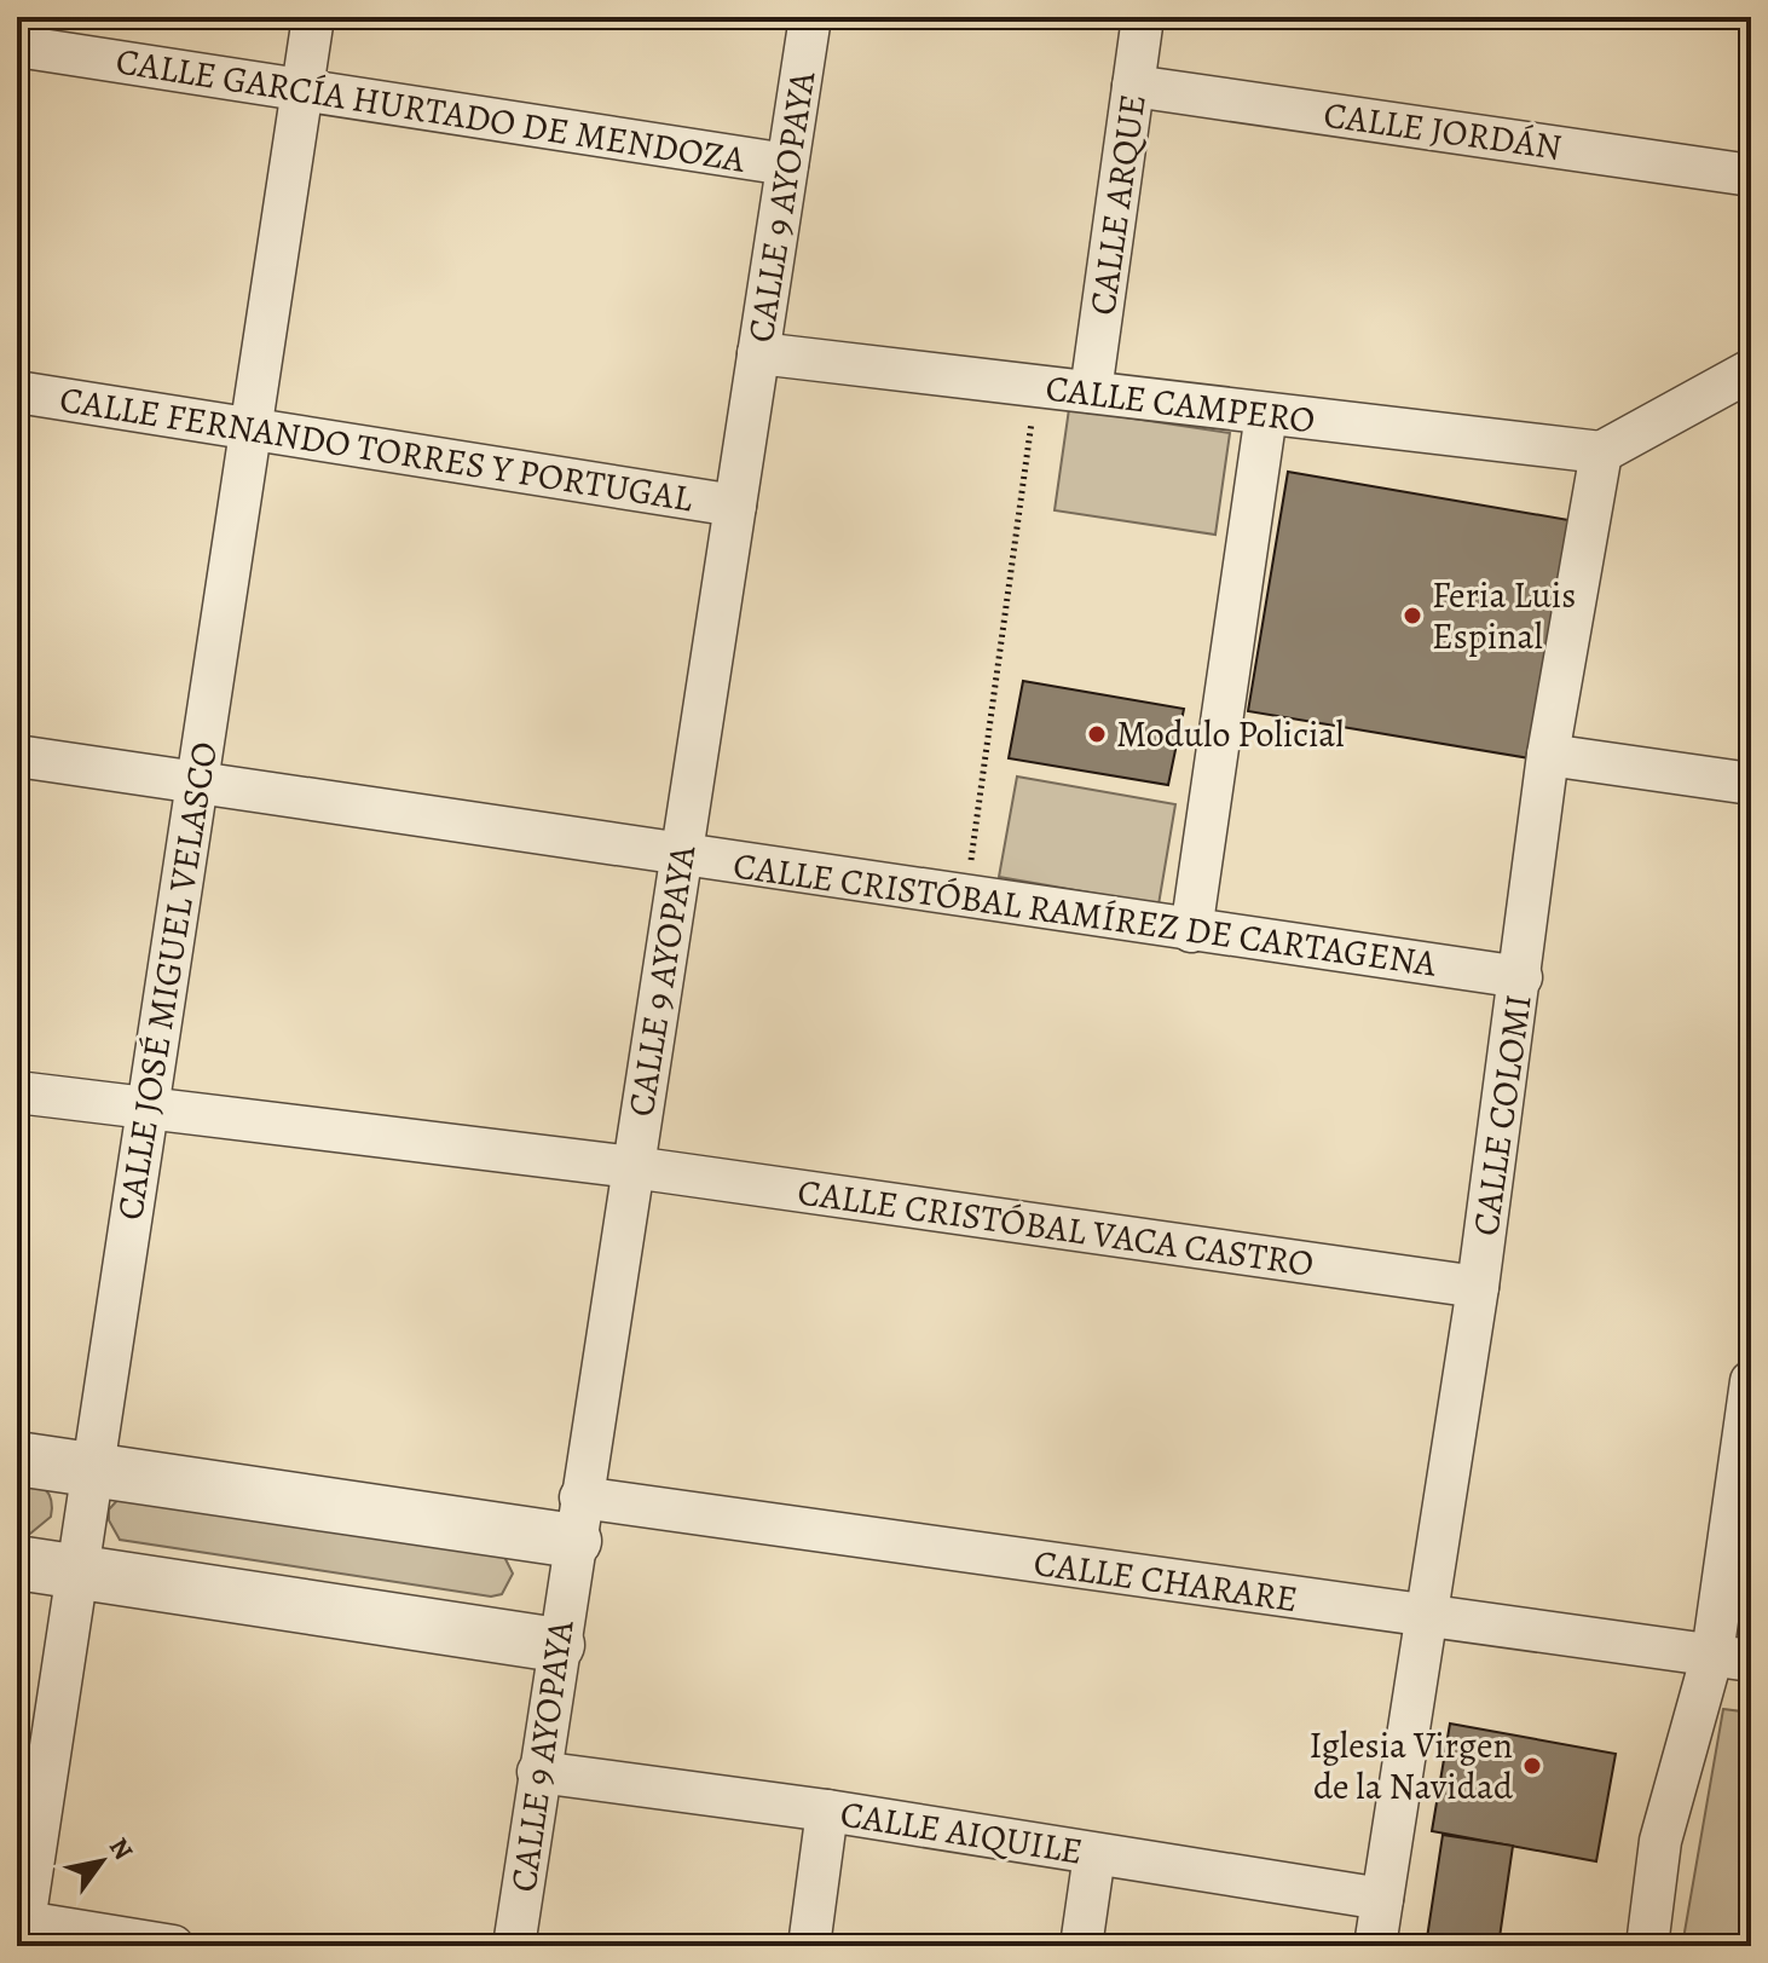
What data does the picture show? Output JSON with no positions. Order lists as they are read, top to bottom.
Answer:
{
  "streets": {
    "street": [
      "CALLE GARCÍA HURTADO DE MENDOZA",
      "CALLE JORDÁN",
      "CALLE ARQUE",
      "CALLE 9 AYOPAYA",
      "CALLE CAMPERO",
      "CALLE FERNANDO TORRES Y PORTUGAL",
      "CALLE CRISTÓBAL RAMÍREZ DE CARTAGENA",
      "CALLE JOSÉ MIGUEL VELASCO",
      "CALLE COLOMI",
      "CALLE CRISTÓBAL VACA CASTRO",
      "CALLE CHARARE",
      "CALLE AIQUILE"
    ]
  },
  "crossings": [
    ["CALLE GARCÍA HURTADO DE MENDOZA", "CALLE 9 AYOPAYA"],
    ["CALLE GARCÍA HURTADO DE MENDOZA", "CALLE JOSÉ MIGUEL VELASCO"],
    ["CALLE JORDÁN", "CALLE ARQUE"],
    ["CALLE ARQUE", "CALLE CAMPERO"],
    ["CALLE 9 AYOPAYA", "CALLE CAMPERO"],
    ["CALLE 9 AYOPAYA", "CALLE FERNANDO TORRES Y PORTUGAL"],
    ["CALLE 9 AYOPAYA", "CALLE CRISTÓBAL RAMÍREZ DE CARTAGENA"],
    ["CALLE 9 AYOPAYA", "CALLE CRISTÓBAL VACA CASTRO"],
    ["CALLE 9 AYOPAYA", "CALLE CHARARE"],
    ["CALLE 9 AYOPAYA", "CALLE AIQUILE"],
    ["CALLE CAMPERO", "CALLE COLOMI"],
    ["CALLE FERNANDO TORRES Y PORTUGAL", "CALLE JOSÉ MIGUEL VELASCO"],
    ["CALLE CRISTÓBAL RAMÍREZ DE CARTAGENA", "CALLE JOSÉ MIGUEL VELASCO"],
    ["CALLE CRISTÓBAL RAMÍREZ DE CARTAGENA", "CALLE COLOMI"],
    ["CALLE JOSÉ MIGUEL VELASCO", "CALLE CRISTÓBAL VACA CASTRO"],
    ["CALLE COLOMI", "CALLE CRISTÓBAL VACA CASTRO"],
    ["CALLE COLOMI", "CALLE CHARARE"],
    ["CALLE COLOMI", "CALLE AIQUILE"]
  ],
  "places": ["Feria Luis Espinal", "Modulo Policial", "Iglesia Virgen de la Navidad"],
  "north": "top right"
}
